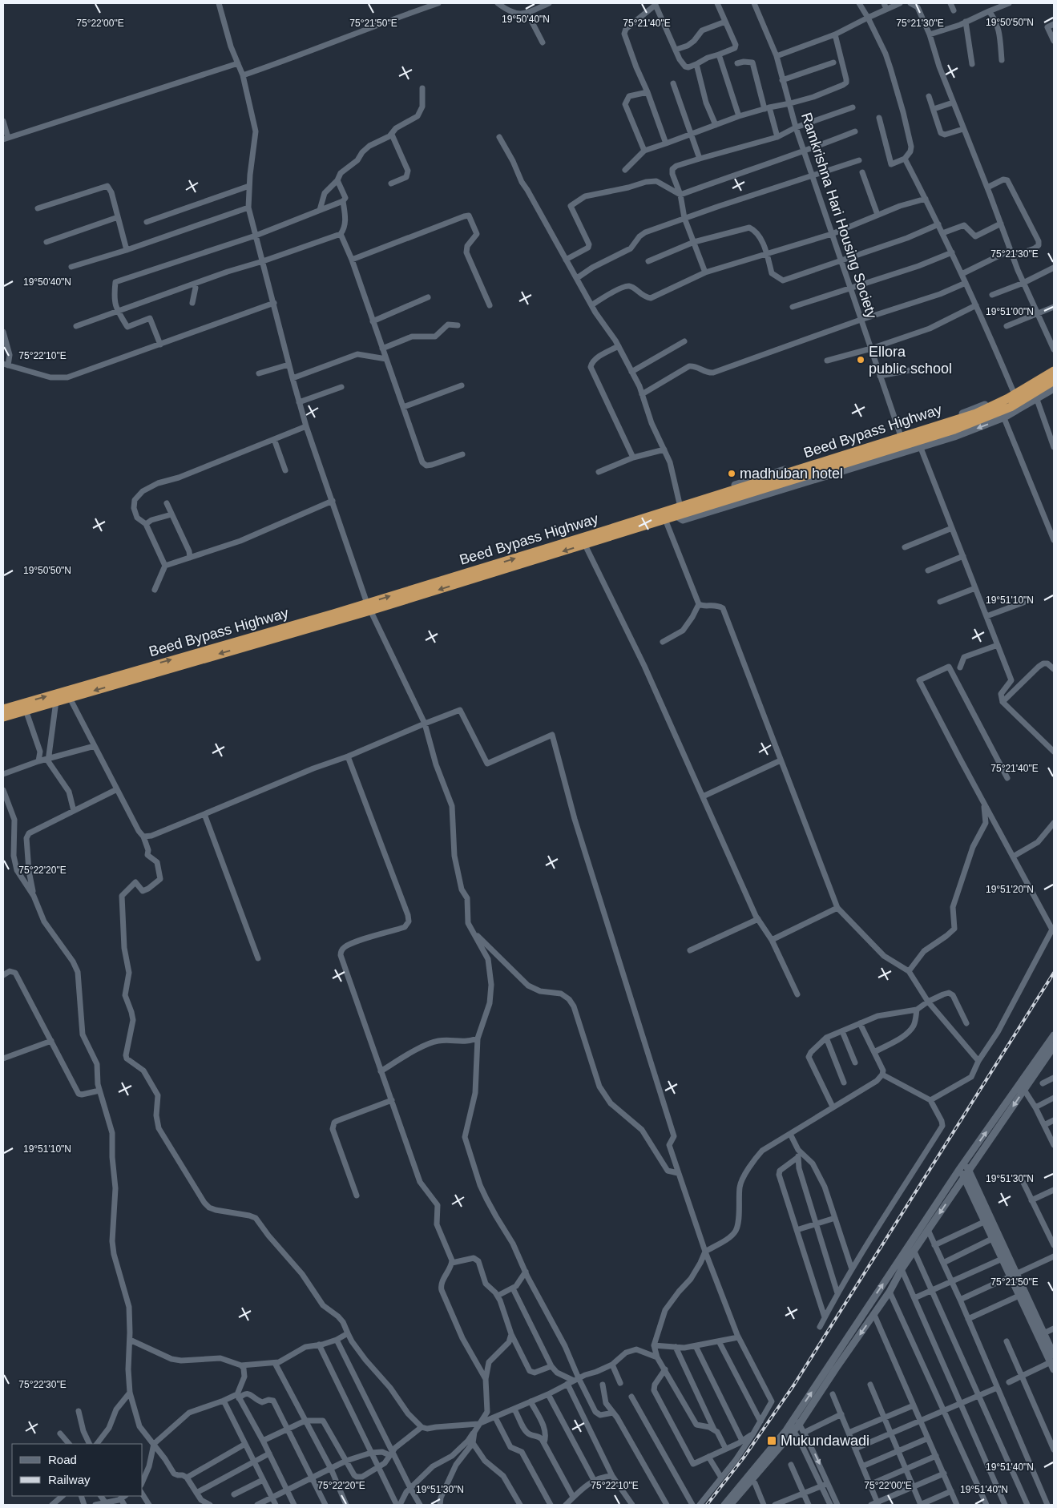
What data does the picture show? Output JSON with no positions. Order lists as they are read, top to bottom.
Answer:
{
  "streets": {
    "highway": ["Beed Bypass Highway"],
    "street": ["Ramkrishna Hari Housing Society"]
  },
  "crossings": [
    ["Ramkrishna Hari Housing Society", "Beed Bypass Highway"]
  ],
  "places": {
    "other": ["Ellora public school", "madhuban hotel"],
    "transit": ["Mukundawadi"]
  },
  "legend": ["Road", "Railway"],
  "coordinates": [
    "19°50'40\"N",
    "19°50'50\"N",
    "75°22'00\"E",
    "75°21'50\"E",
    "75°21'40\"E",
    "75°21'30\"E",
    "19°51'00\"N",
    "75°22'10\"E",
    "19°51'10\"N",
    "75°22'20\"E",
    "19°51'20\"N",
    "19°51'30\"N",
    "75°22'30\"E",
    "19°51'40\"N"
  ]
}
